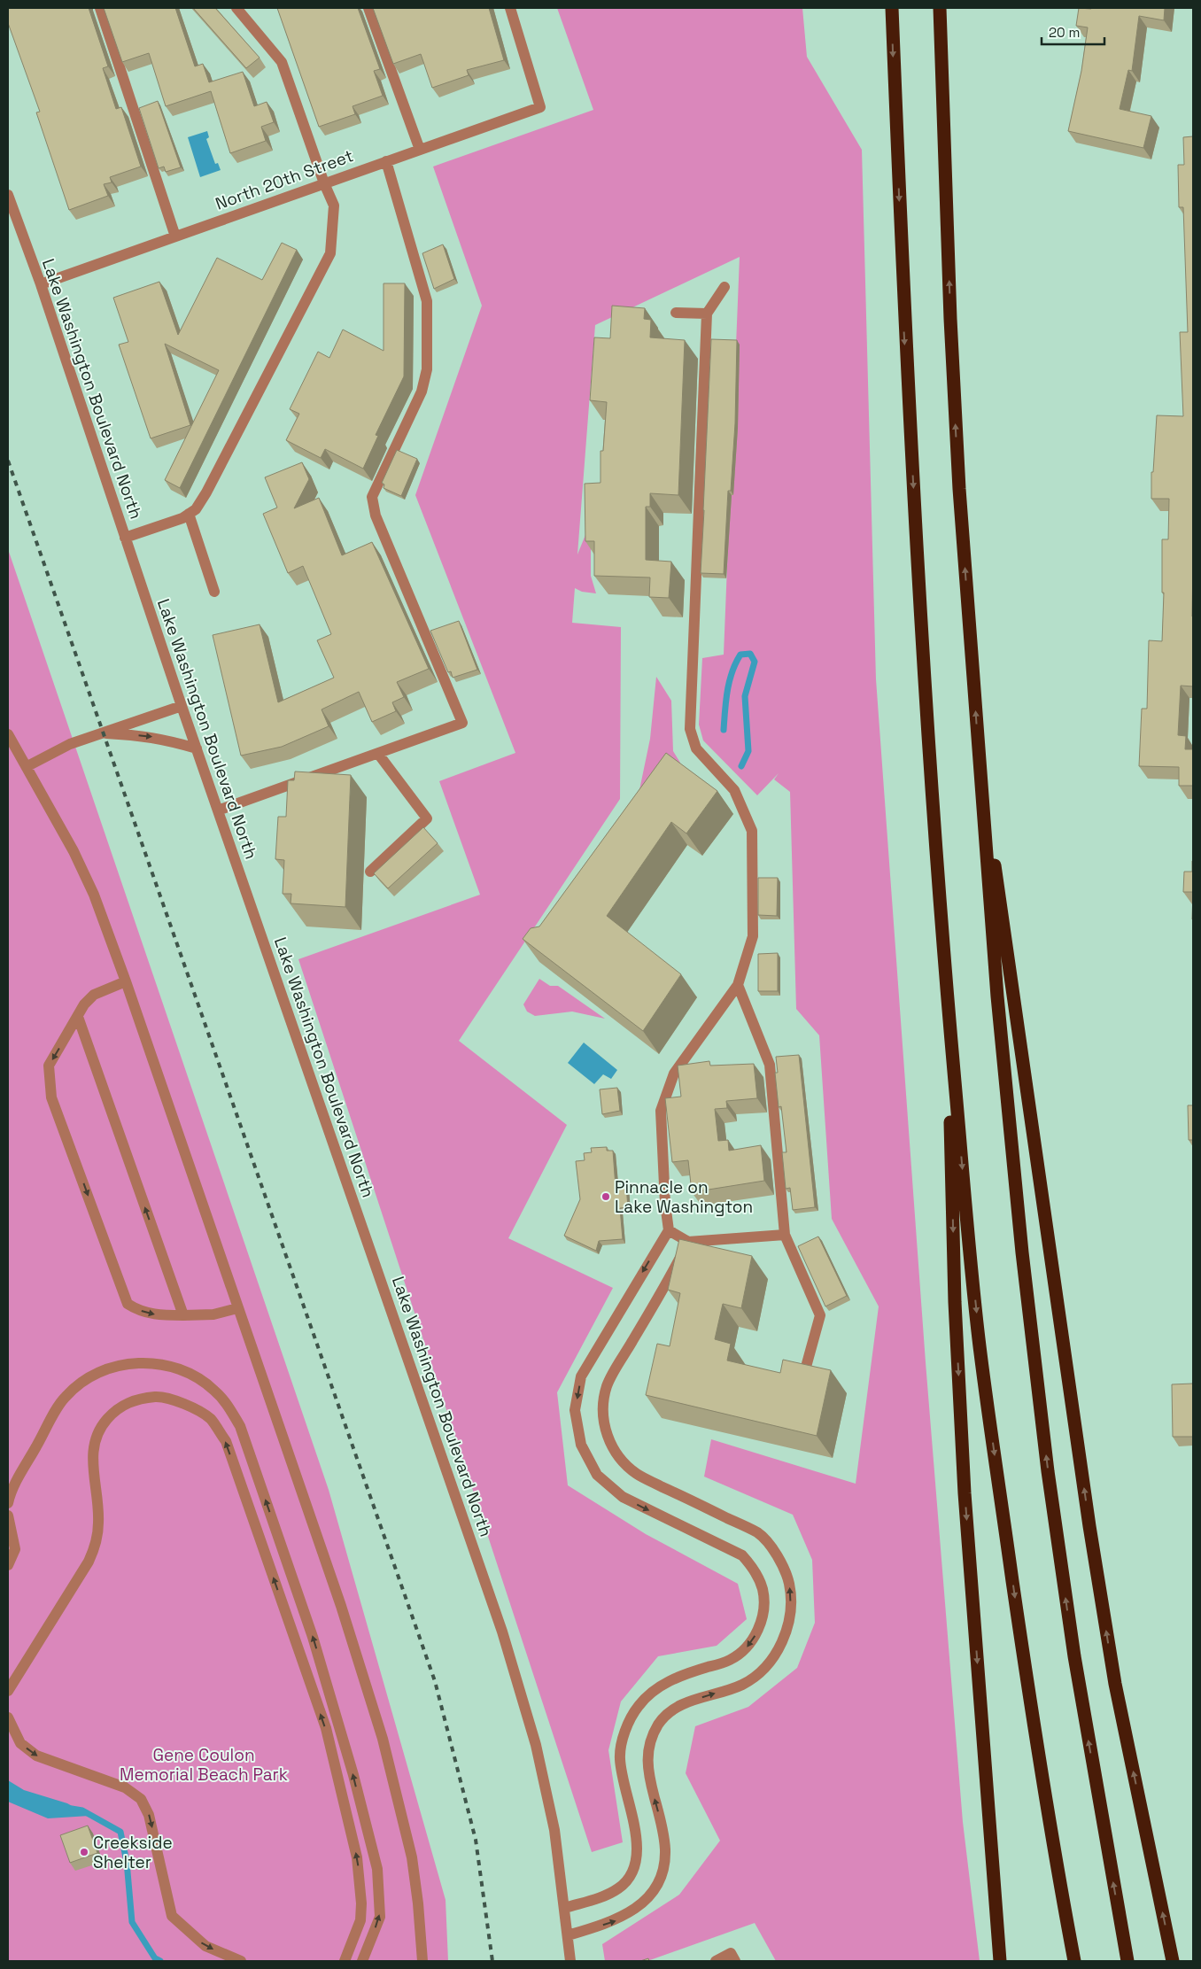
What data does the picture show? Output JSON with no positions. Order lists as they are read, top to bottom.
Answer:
{
  "streets": {
    "street": ["North 20th Street", "Lake Washington Boulevard North"]
  },
  "crossings": [
    ["North 20th Street", "Lake Washington Boulevard North"]
  ],
  "parks": ["Gene Coulon Memorial Beach Park"],
  "places": ["Pinnacle on Lake Washington", "Creekside Shelter"],
  "scale_bar": "20 m"
}
